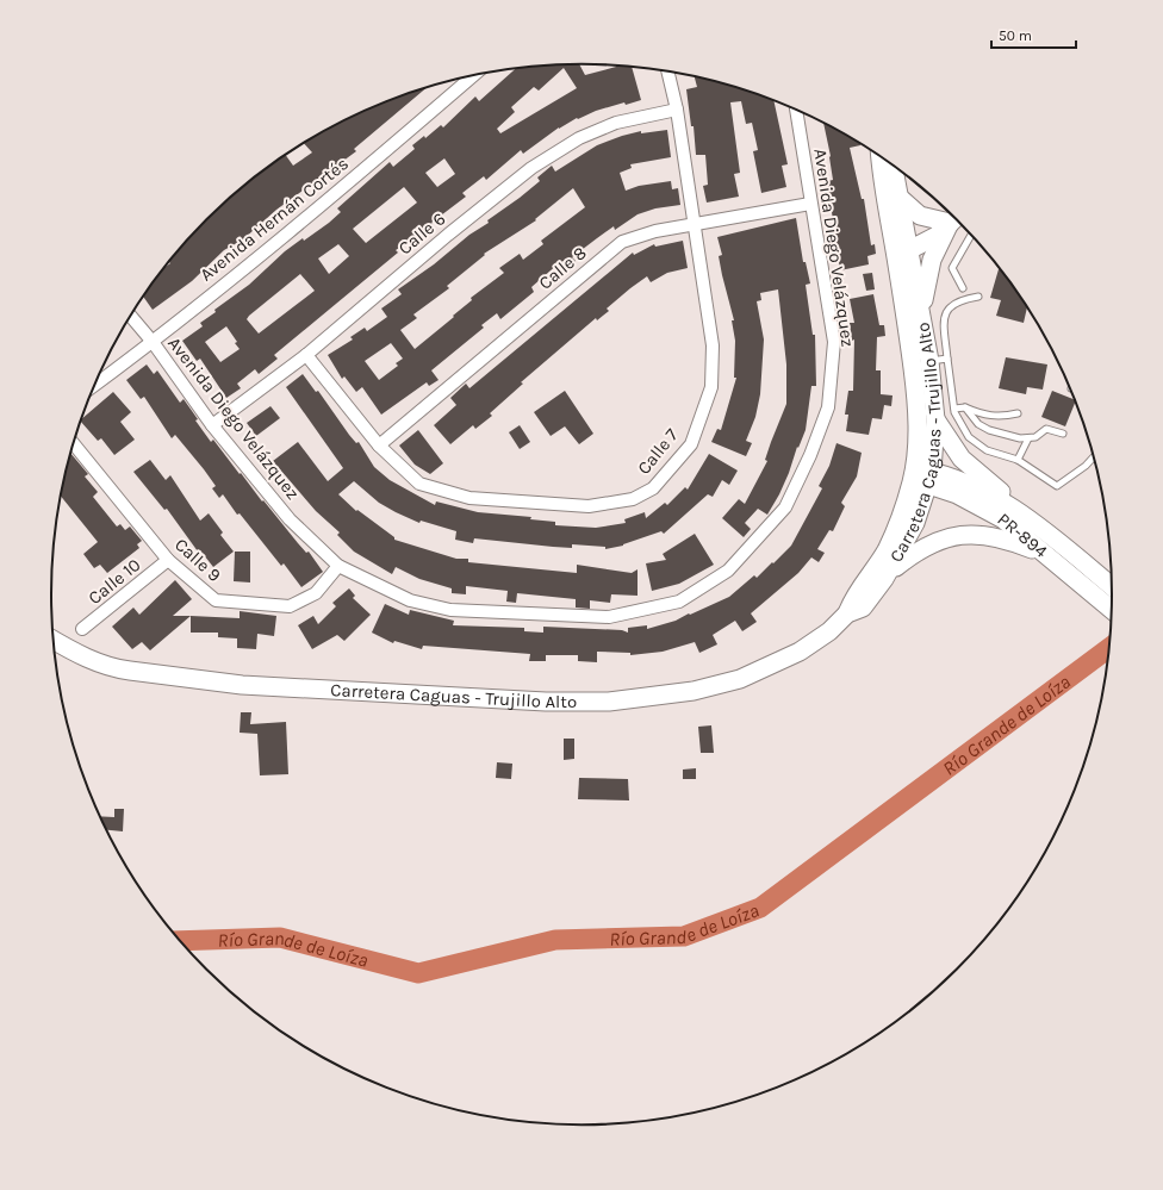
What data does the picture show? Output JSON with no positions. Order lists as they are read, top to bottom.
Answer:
{
  "streets": {
    "street": [
      "Avenida Hernán Cortés",
      "Calle 6",
      "Avenida Diego Velázquez",
      "Calle 8",
      "Carretera Caguas - Trujillo Alto",
      "Calle 7",
      "PR-894",
      "Calle 9",
      "Calle 10"
    ]
  },
  "crossings": [
    ["Avenida Hernán Cortés", "Avenida Diego Velázquez"],
    ["Calle 6", "Avenida Diego Velázquez"],
    ["Calle 6", "Calle 7"],
    ["Avenida Diego Velázquez", "Calle 8"],
    ["Avenida Diego Velázquez", "Calle 9"],
    ["Calle 8", "Calle 7"],
    ["Carretera Caguas - Trujillo Alto", "PR-894"],
    ["Calle 9", "Calle 10"]
  ],
  "water": ["Río Grande de Loíza"],
  "scale_bar": "50 m"
}
